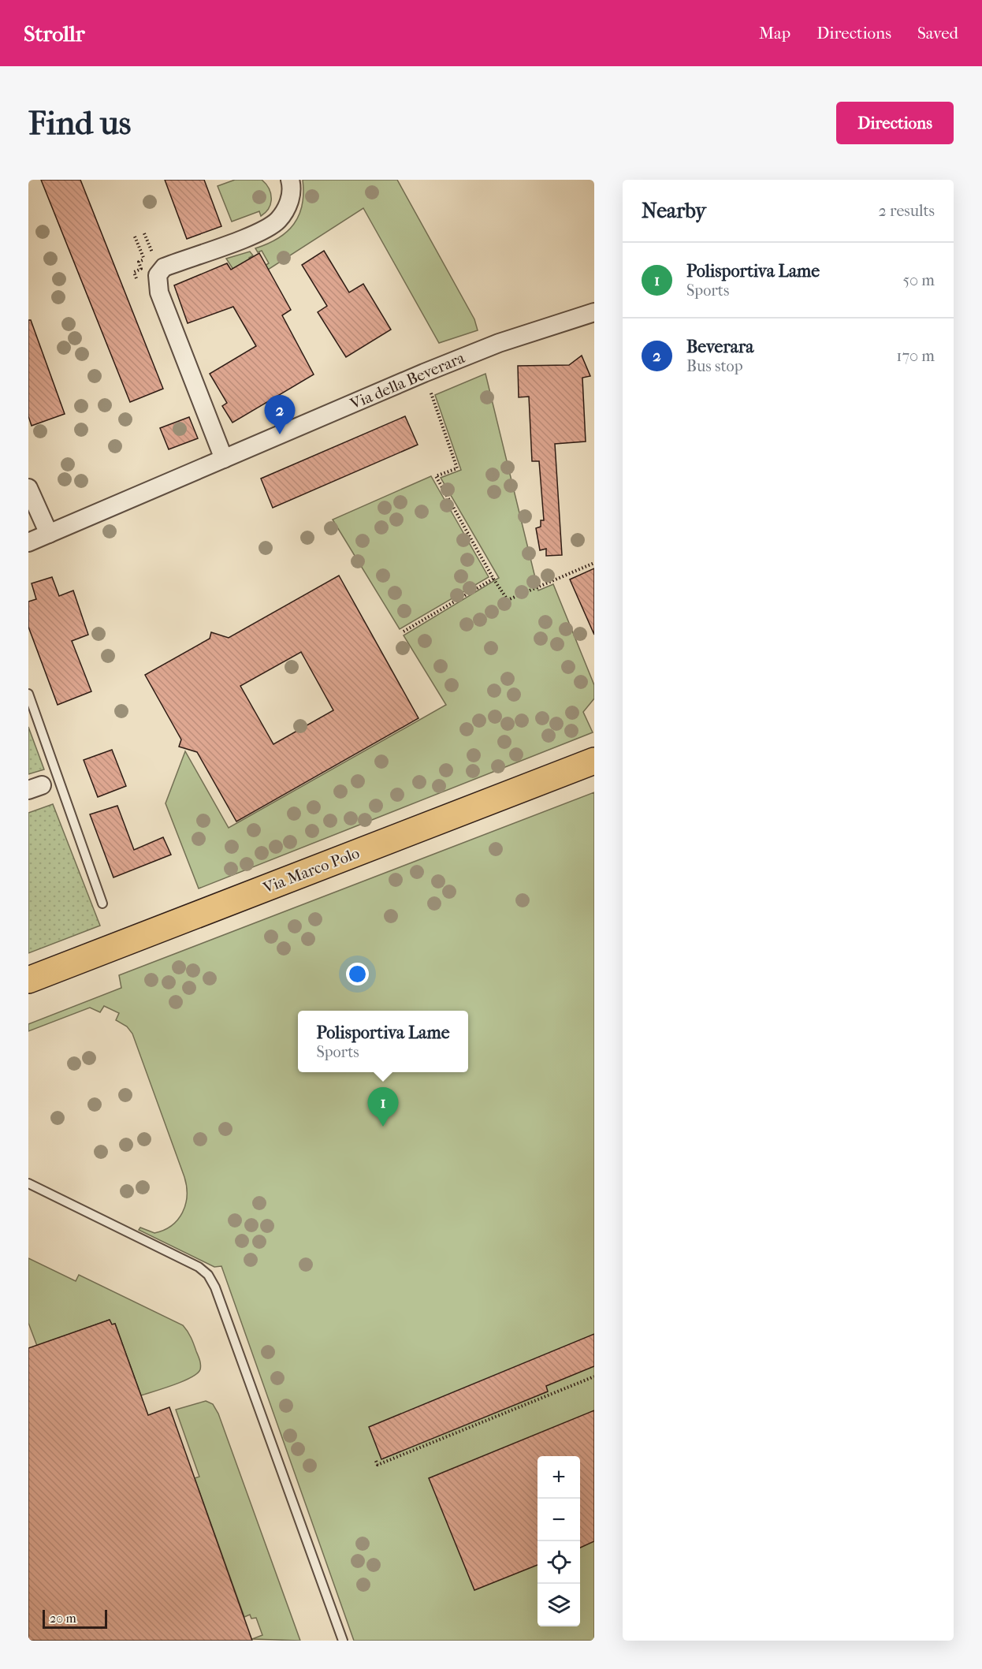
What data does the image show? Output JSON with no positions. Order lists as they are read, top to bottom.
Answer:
{
  "streets": {
    "main road": ["Via Marco Polo"],
    "street": ["Via della Beverara"]
  },
  "scale_bar": "20 m",
  "page": {
    "header": "Strollr",
    "nav": ["Map", "Directions", "Saved"],
    "buttons": "Directions",
    "title": "Find us",
    "heading": ["Nearby", "2 results"],
    "list": [
      {
        "mark": "1",
        "name": "Polisportiva Lame",
        "note": "Sports",
        "value": "50 m"
      },
      {
        "mark": "2",
        "name": "Beverara",
        "note": "Bus stop",
        "value": "170 m"
      }
    ],
    "pins": ["2", "1"],
    "popup": ["Polisportiva Lame", "Sports"],
    "map_buttons": ["+", "−"],
    "scale": "20 m"
  }
}
